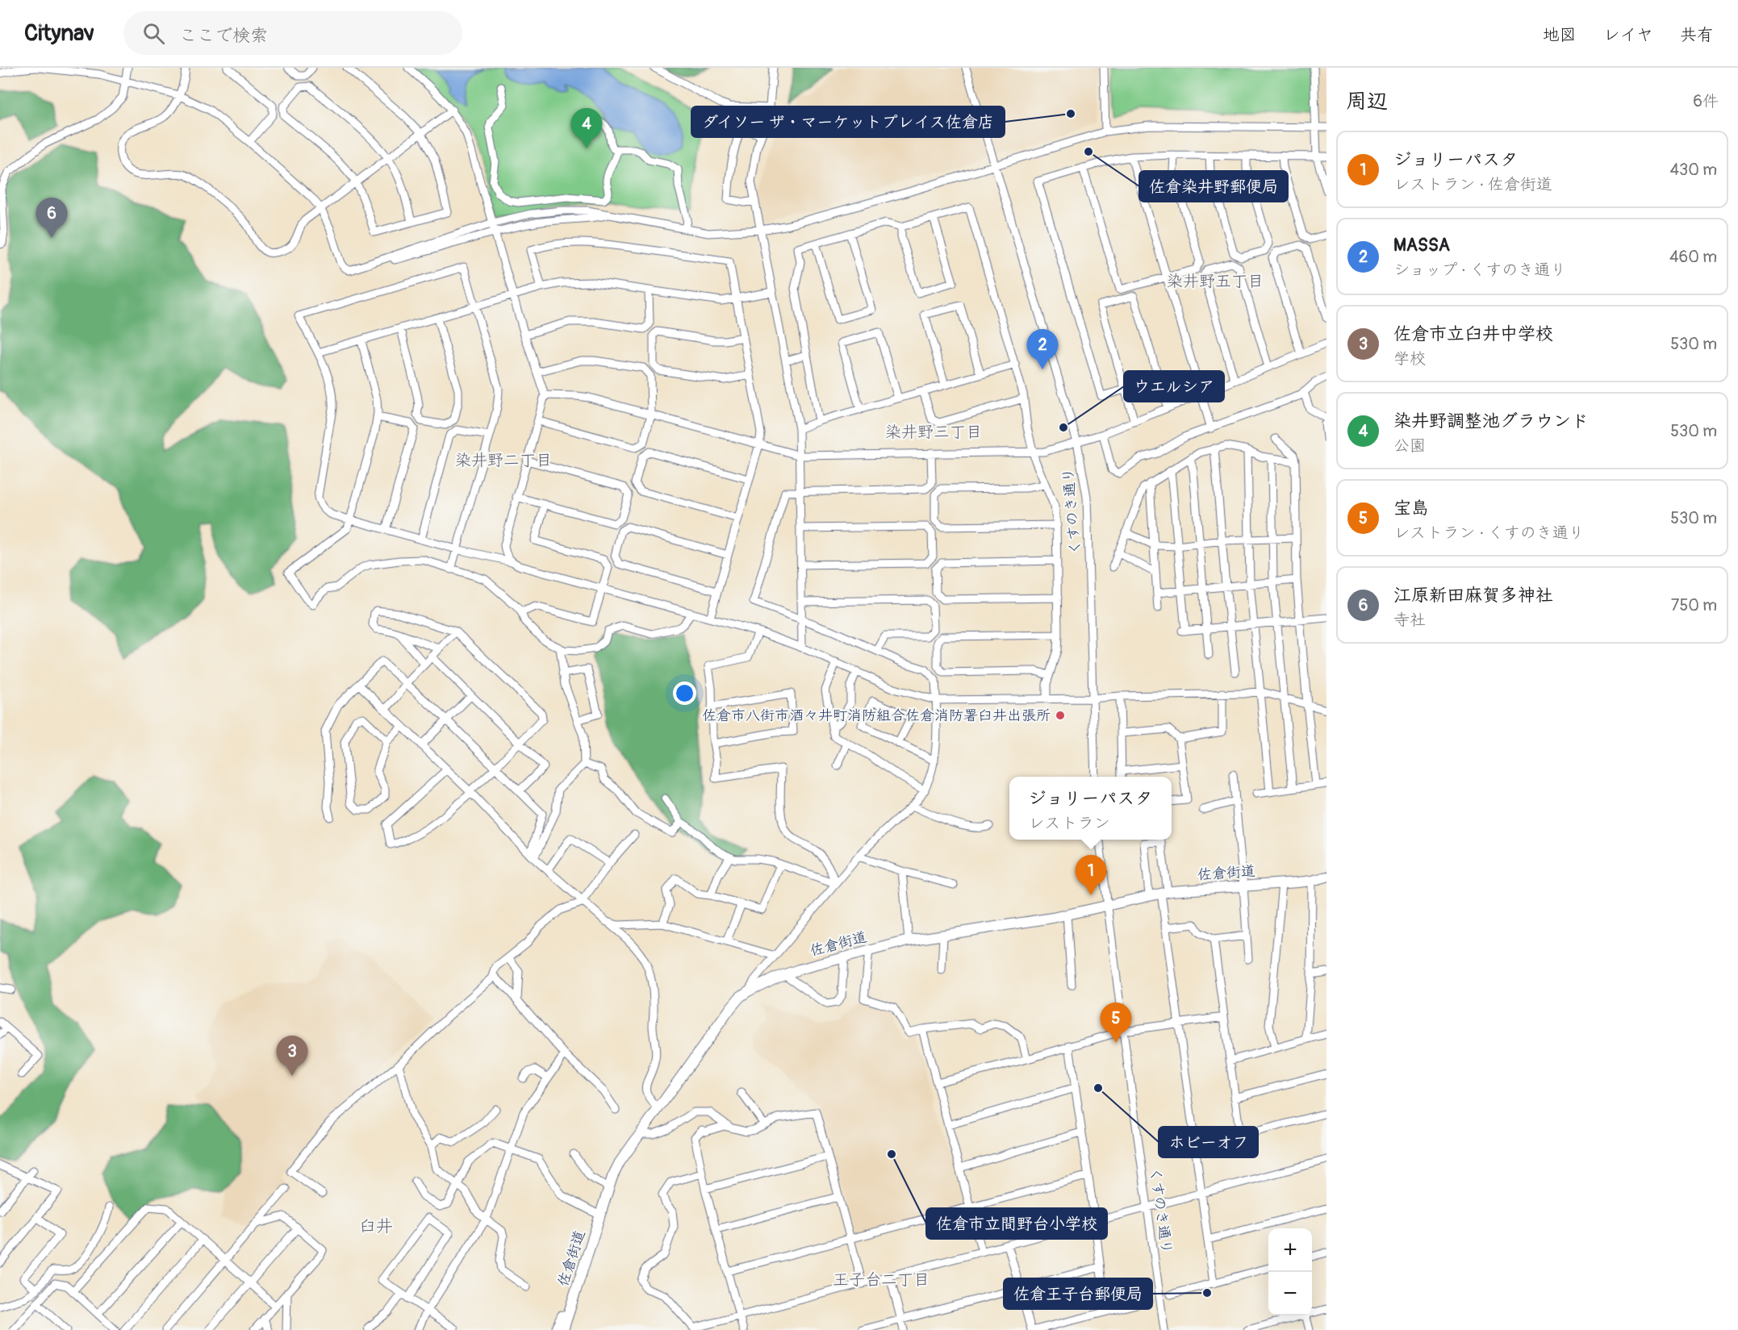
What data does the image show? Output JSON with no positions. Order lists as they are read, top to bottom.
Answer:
{
  "streets": {
    "main road": ["佐倉街道"],
    "street": ["くすのき通り"]
  },
  "crossings": [
    ["くすのき通り", "佐倉街道"]
  ],
  "districts": [
    "染井野五丁目",
    "染井野三丁目",
    "染井野二丁目",
    "臼井",
    "王子台二丁目"
  ],
  "places": [
    "ダイソー ザ・マーケットプレイス佐倉店",
    "佐倉染井野郵便局",
    "ウエルシア",
    "佐倉市八街市酒々井町消防組合佐倉消防署臼井出張所",
    "ホビーオフ",
    "佐倉市立間野台小学校",
    "佐倉王子台郵便局"
  ],
  "page": {
    "header": "Citynav",
    "search": "ここで検索",
    "nav": ["地図", "レイヤ", "共有"],
    "heading": ["周辺", "6件"],
    "pins": [
      "4",
      "6",
      "2",
      "1",
      "5",
      "3"
    ],
    "list": [
      {
        "mark": "1",
        "name": "ジョリーパスタ",
        "note": "レストラン · 佐倉街道",
        "value": "430 m"
      },
      {
        "mark": "2",
        "name": "MASSA",
        "note": "ショップ · くすのき通り",
        "value": "460 m"
      },
      {
        "mark": "3",
        "name": "佐倉市立臼井中学校",
        "note": "学校",
        "value": "530 m"
      },
      {
        "mark": "4",
        "name": "染井野調整池グラウンド",
        "note": "公園",
        "value": "530 m"
      },
      {
        "mark": "5",
        "name": "宝島",
        "note": "レストラン · くすのき通り",
        "value": "530 m"
      },
      {
        "mark": "6",
        "name": "江原新田麻賀多神社",
        "note": "寺社",
        "value": "750 m"
      }
    ],
    "popup": ["ジョリーパスタ", "レストラン"],
    "map_buttons": ["+", "−"]
  }
}
